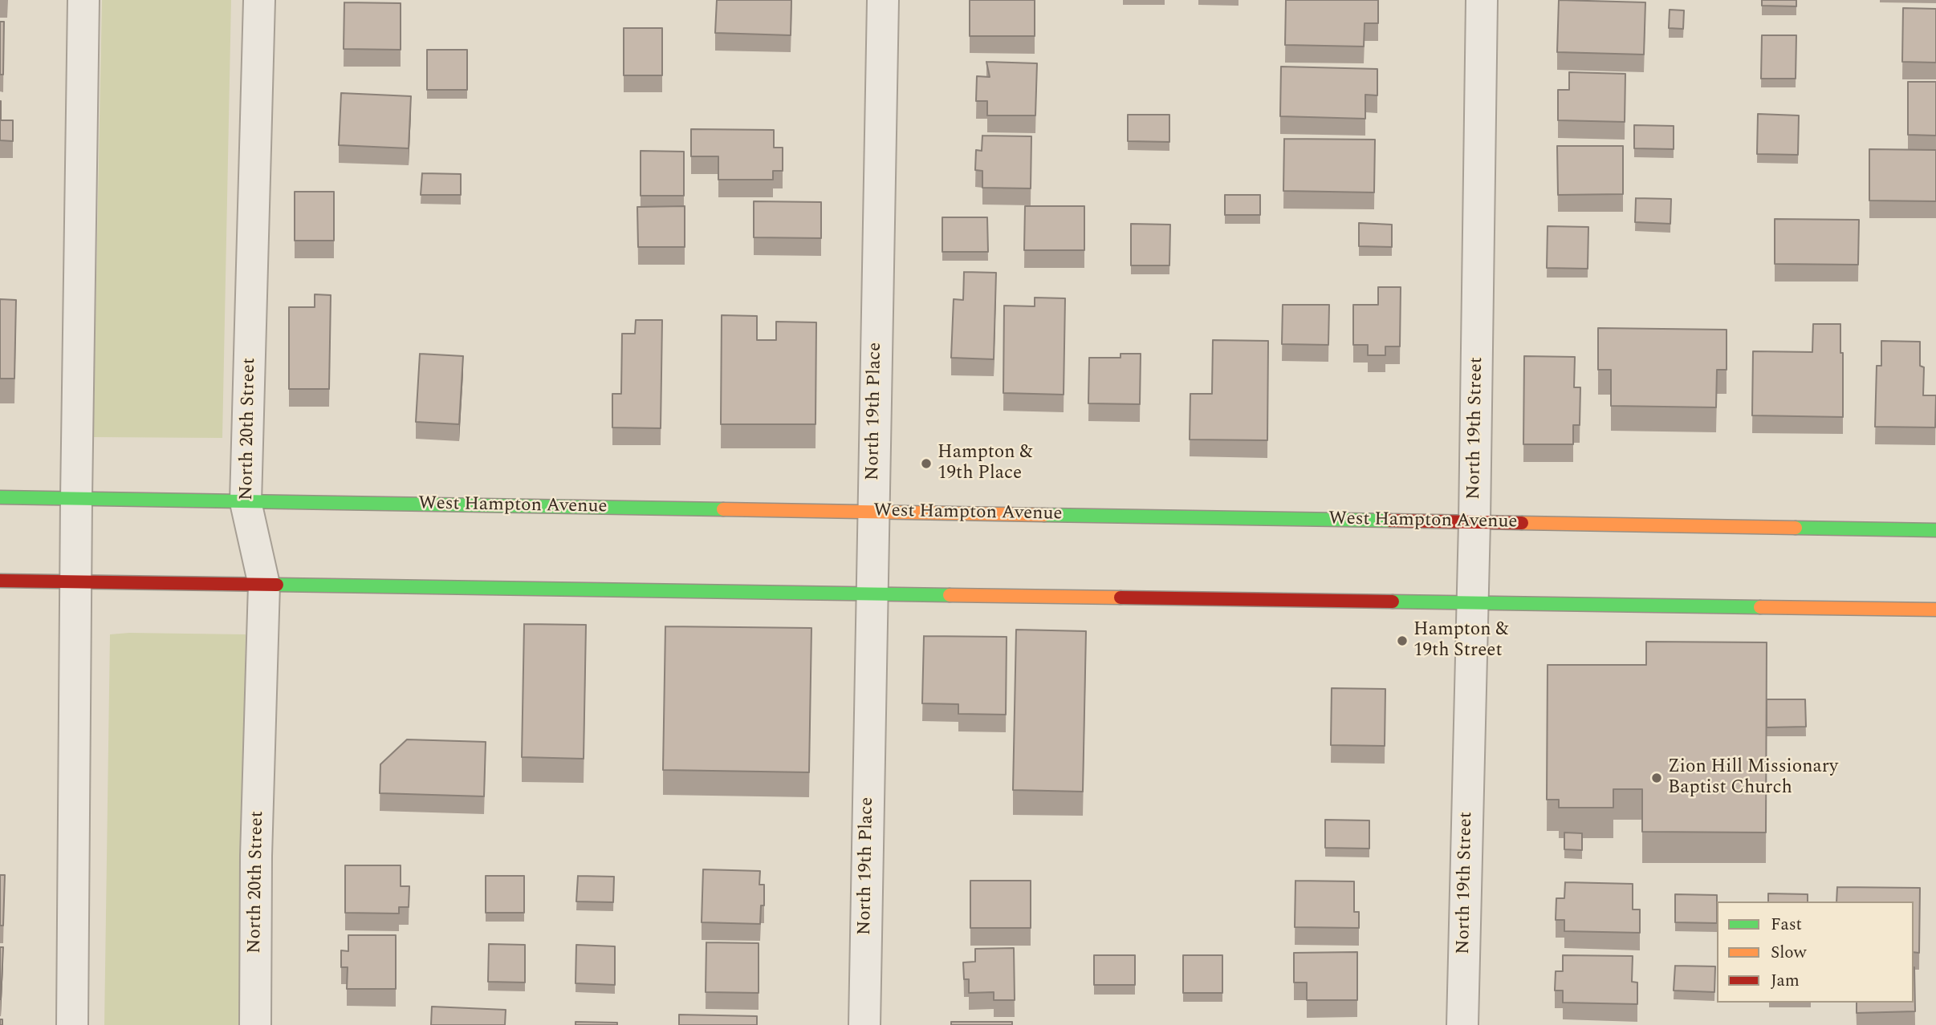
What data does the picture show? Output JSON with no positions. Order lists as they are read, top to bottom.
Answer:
{
  "streets": {
    "main road": ["West Hampton Avenue"],
    "street": ["North 19th Place", "North 19th Street", "North 20th Street"]
  },
  "crossings": [
    ["North 19th Place", "West Hampton Avenue"],
    ["North 19th Street", "West Hampton Avenue"],
    ["North 20th Street", "West Hampton Avenue"]
  ],
  "places": ["Hampton & 19th Place", "Hampton & 19th Street", "Zion Hill Missionary Baptist Church"],
  "legend": ["Fast", "Slow", "Jam"]
}
